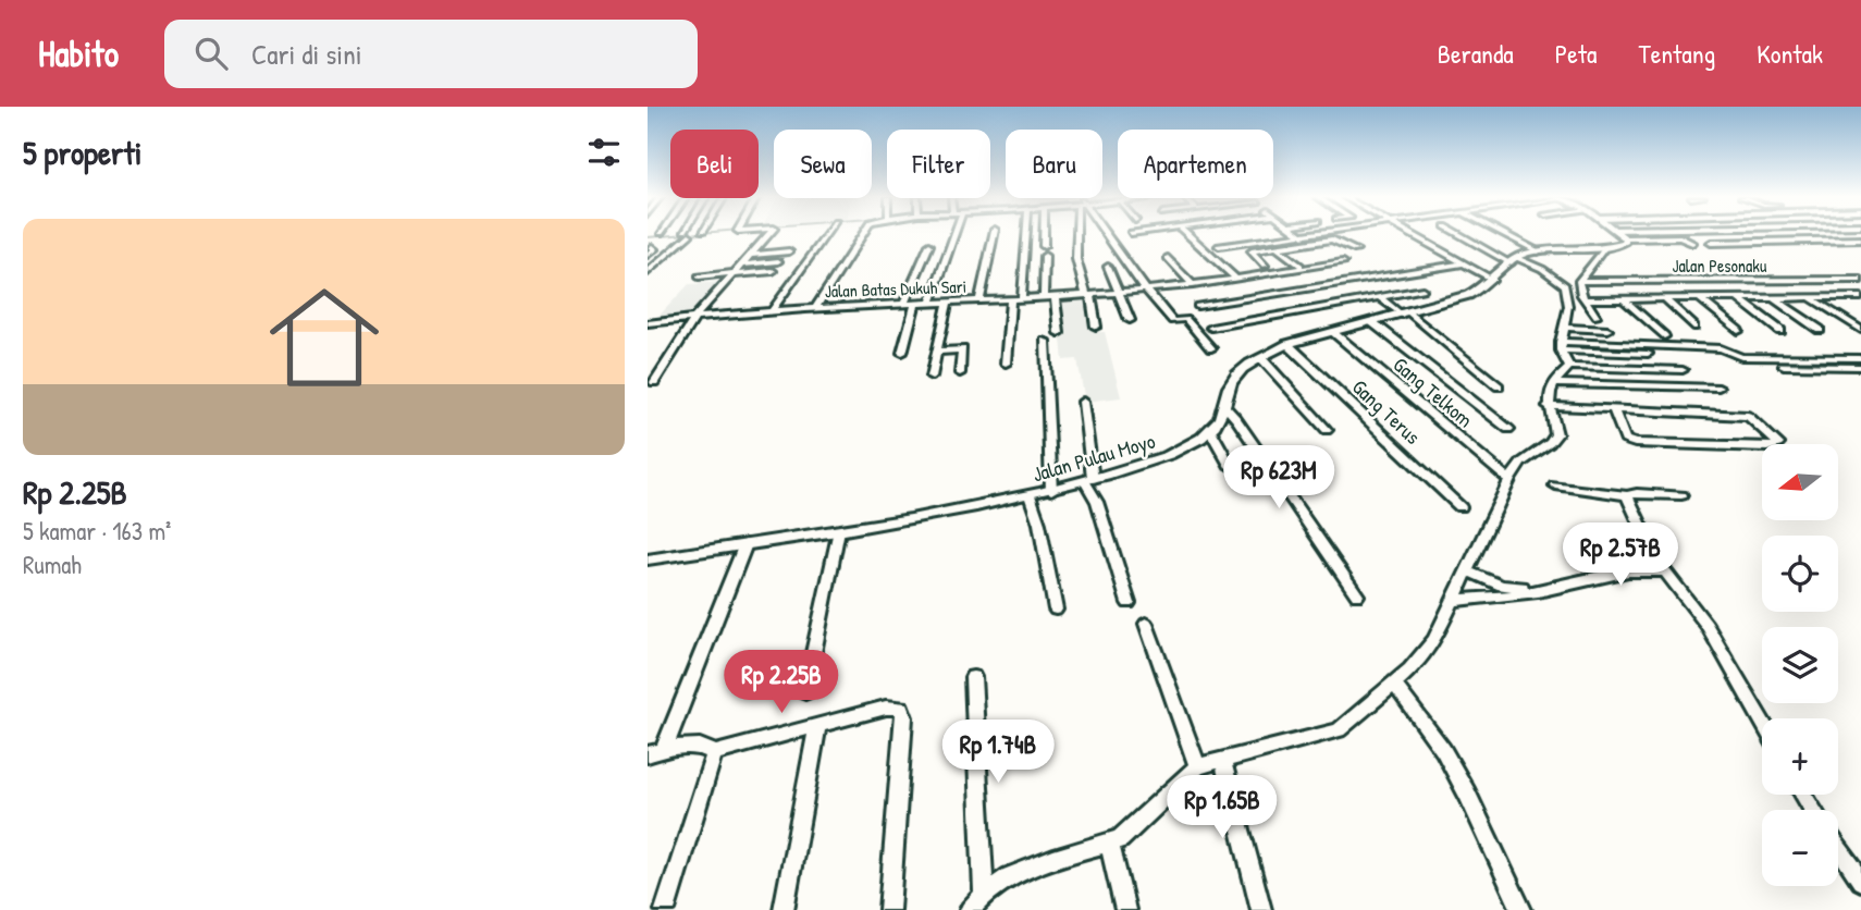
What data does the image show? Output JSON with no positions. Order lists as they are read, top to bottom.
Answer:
{
  "streets": {
    "street": [
      "Jalan Pesonaku",
      "Jalan Batas Dukuh Sari",
      "Gang Telkom",
      "Gang Terus",
      "Jalan Pulau Moyo"
    ]
  },
  "crossings": [
    ["Gang Telkom", "Jalan Pulau Moyo"],
    ["Gang Terus", "Jalan Pulau Moyo"]
  ],
  "north": "left",
  "page": {
    "header": "Habito",
    "search": "Cari di sini",
    "nav": [
      "Beranda",
      "Peta",
      "Tentang",
      "Kontak"
    ],
    "heading": "5 properti",
    "chip": [
      "Beli",
      "Sewa",
      "Filter",
      "Baru",
      "Apartemen"
    ],
    "list": [
      {
        "name": "Rp 2.25B",
        "note": "5 kamar · 163 m² · Rumah"
      }
    ],
    "map_buttons": ["+", "−"],
    "price": [
      "Rp 623M",
      "Rp 2.57B",
      "Rp 2.25B",
      "Rp 1.74B",
      "Rp 1.65B"
    ]
  }
}
